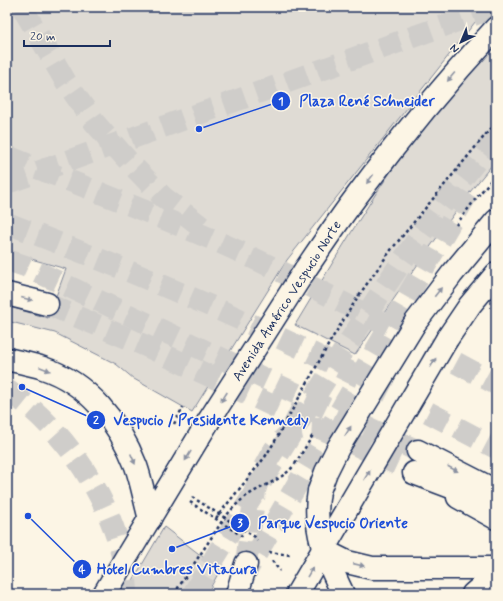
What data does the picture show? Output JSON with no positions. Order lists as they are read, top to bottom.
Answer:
{
  "streets": {
    "main road": ["Avenida Américo Vespucio Norte"]
  },
  "places": [
    "Plaza René Schneider",
    "Vespucio / Presidente Kennedy",
    "Hotel Cumbres Vitacura",
    "Parque Vespucio Oriente"
  ],
  "scale_bar": "20 m",
  "north": "bottom left"
}
